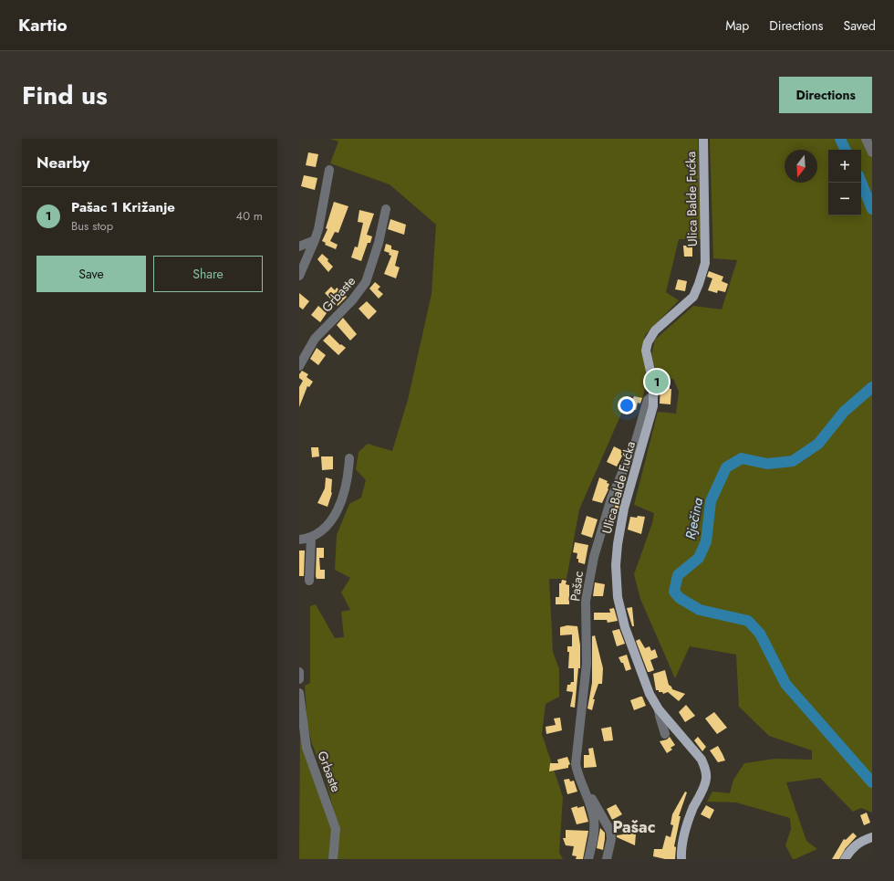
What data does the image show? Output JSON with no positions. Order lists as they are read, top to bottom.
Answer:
{
  "streets": {
    "main road": ["Ulica Balde Fućka"],
    "street": ["Grbaste", "Pašac"]
  },
  "crossings": [
    ["Ulica Balde Fućka", "Pašac"]
  ],
  "districts": ["Pašac"],
  "water": ["Rječina"],
  "north": "bottom",
  "page": {
    "header": "Kartio",
    "nav": ["Map", "Directions", "Saved"],
    "title": "Find us",
    "buttons": [
      "Directions",
      ["Save", "Share"]
    ],
    "heading": "Nearby",
    "map_buttons": ["+", "−"],
    "list": [
      {
        "mark": "1",
        "name": "Pašac 1 Križanje",
        "note": "Bus stop",
        "value": "40 m"
      }
    ],
    "pins": "1"
  }
}
